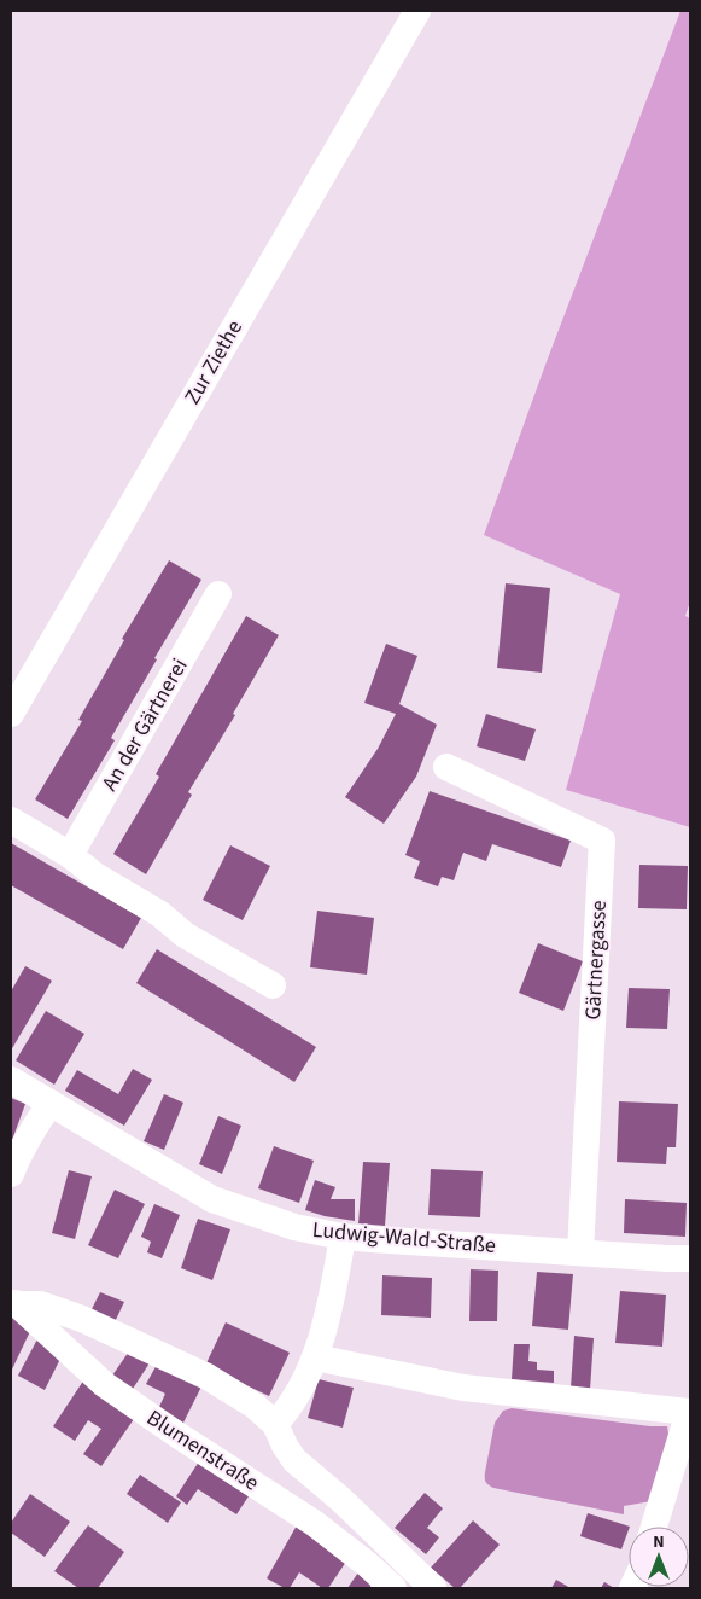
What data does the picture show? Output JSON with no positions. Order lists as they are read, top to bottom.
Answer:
{
  "streets": {
    "street": [
      "Zur Ziethe",
      "An der Gärtnerei",
      "Gärtnergasse",
      "Ludwig-Wald-Straße",
      "Blumenstraße"
    ]
  },
  "crossings": [
    ["Gärtnergasse", "Ludwig-Wald-Straße"]
  ],
  "north": "top"
}
